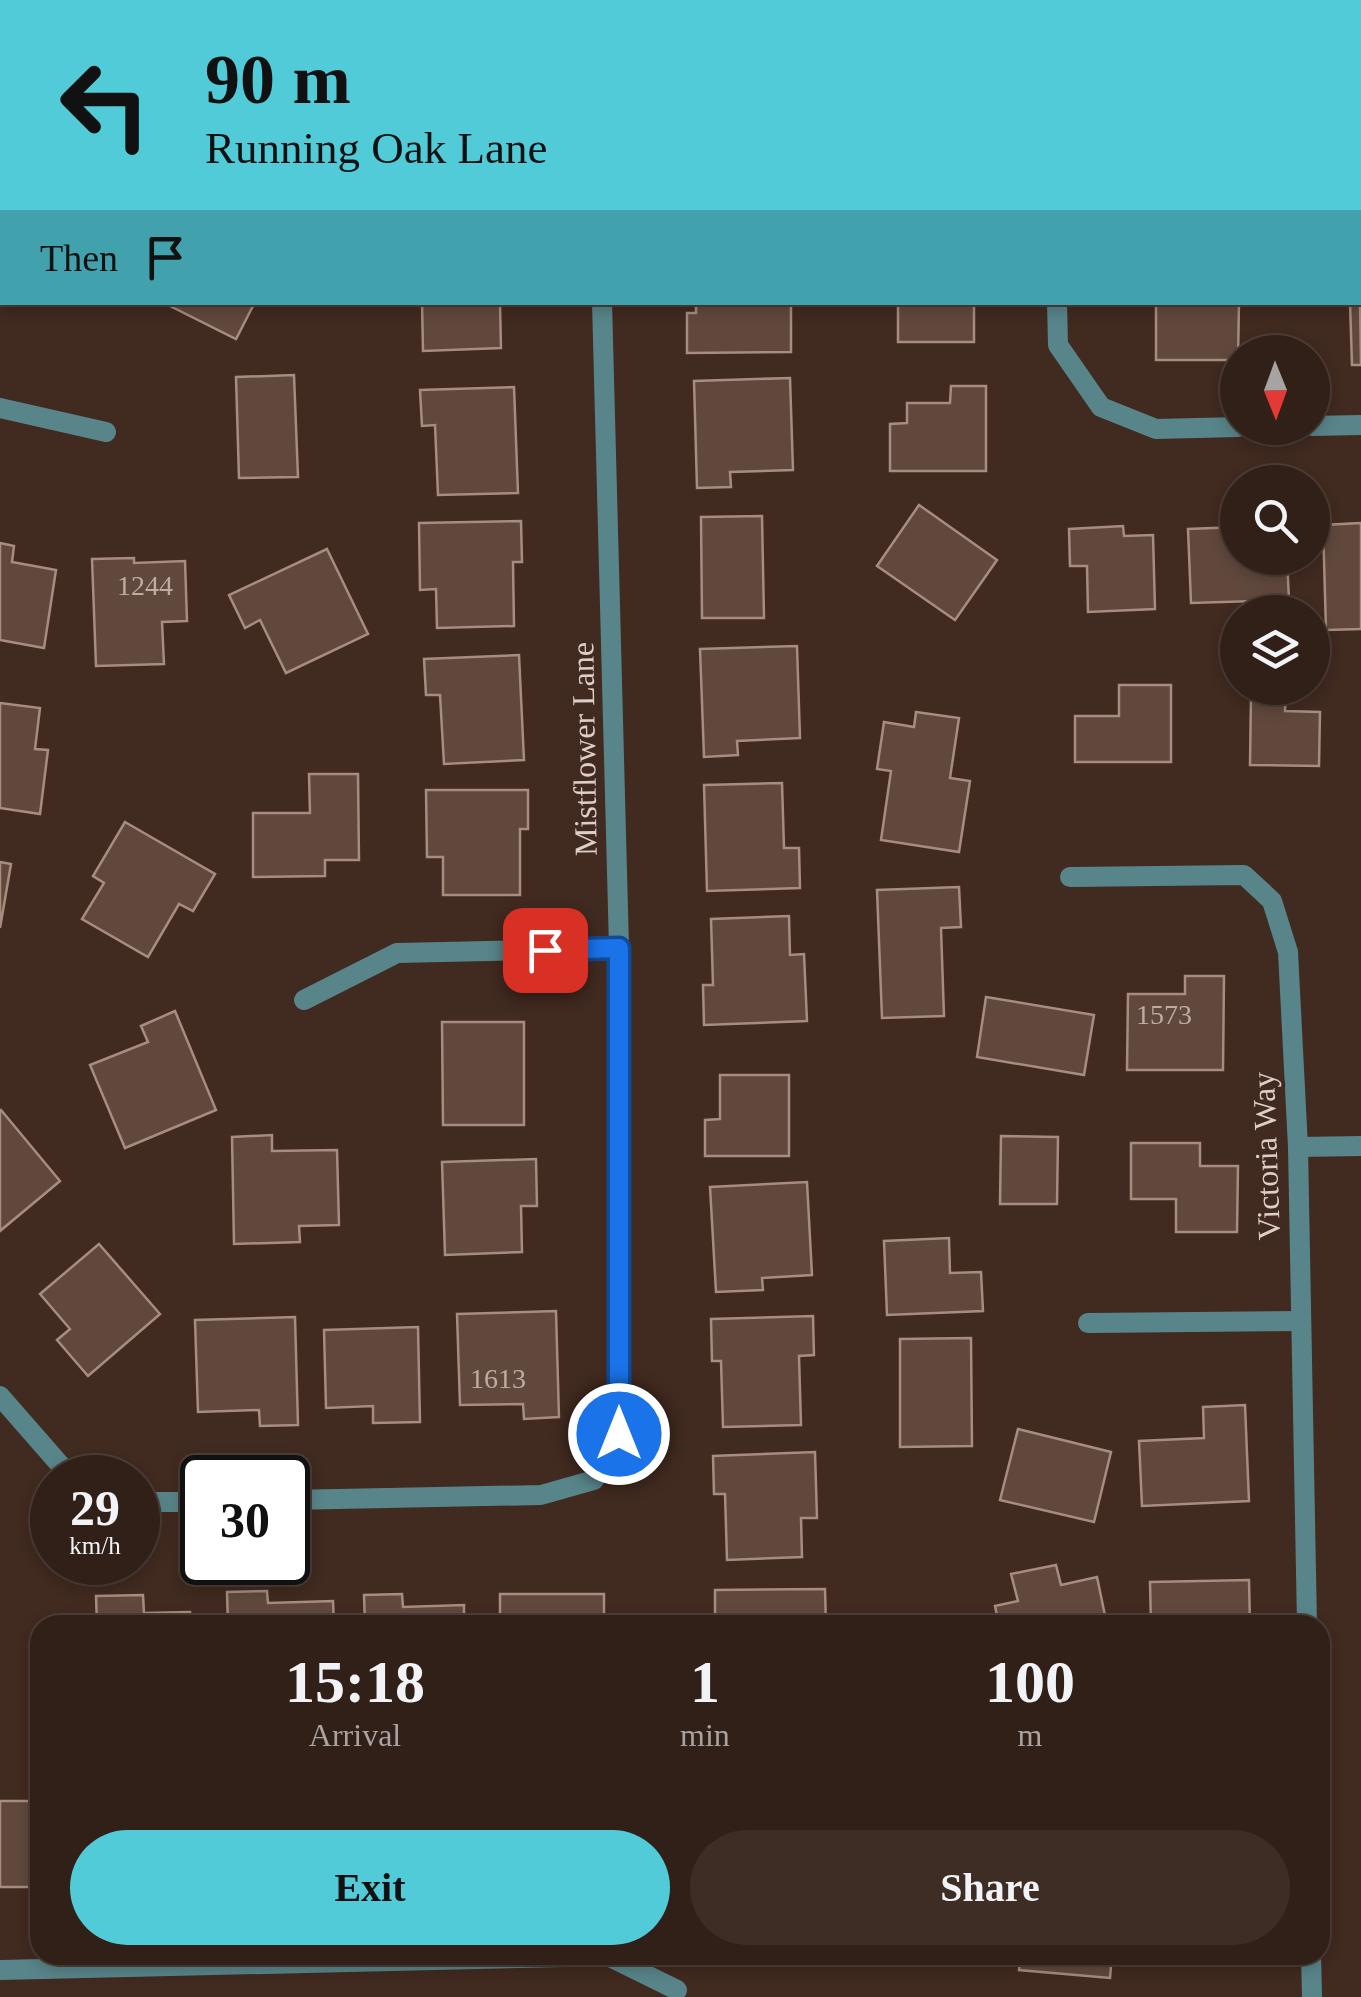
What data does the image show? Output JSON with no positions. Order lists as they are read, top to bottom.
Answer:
{
  "streets": {
    "street": ["Mistflower Lane", "Victoria Way"]
  },
  "house_numbers": ["1244", "1573", "1613"],
  "north": "bottom",
  "page": {
    "turn": ["90 m", "Running Oak Lane"],
    "then": "Then",
    "speed": "29 km/h",
    "limit": "30",
    "eta": [
      "15:18",
      "Arrival",
      "1",
      "min",
      "100",
      "m"
    ],
    "buttons": ["Exit", "Share"]
  }
}
